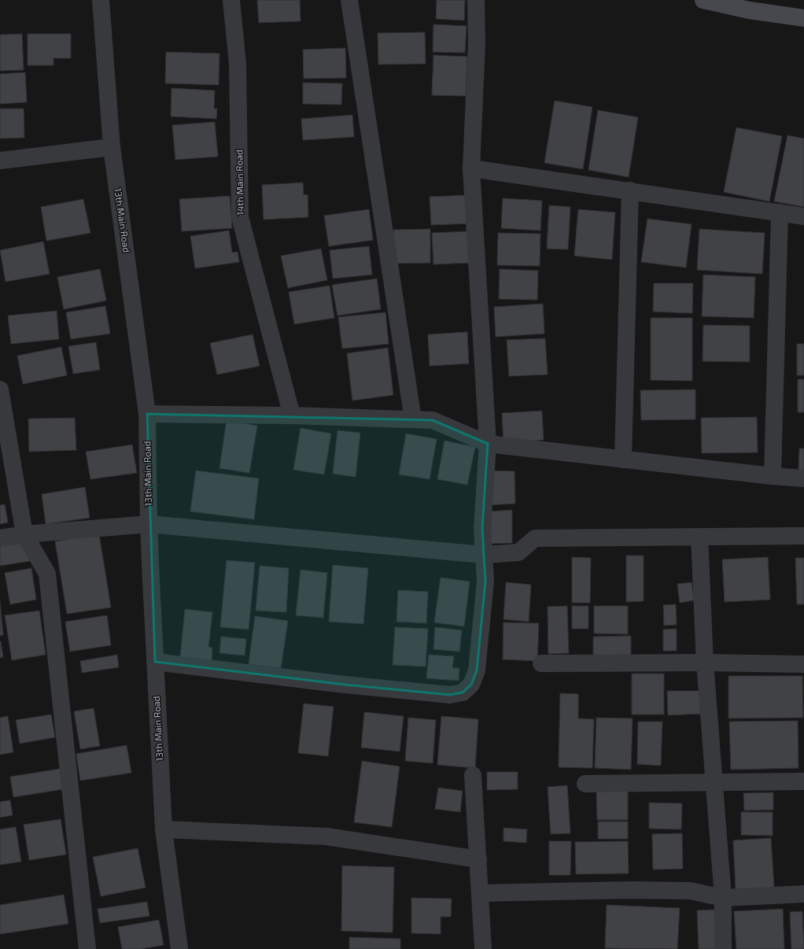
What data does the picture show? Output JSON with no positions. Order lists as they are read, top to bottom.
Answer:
{
  "streets": {
    "street": ["14th Main Road", "13th Main Road"]
  }
}
